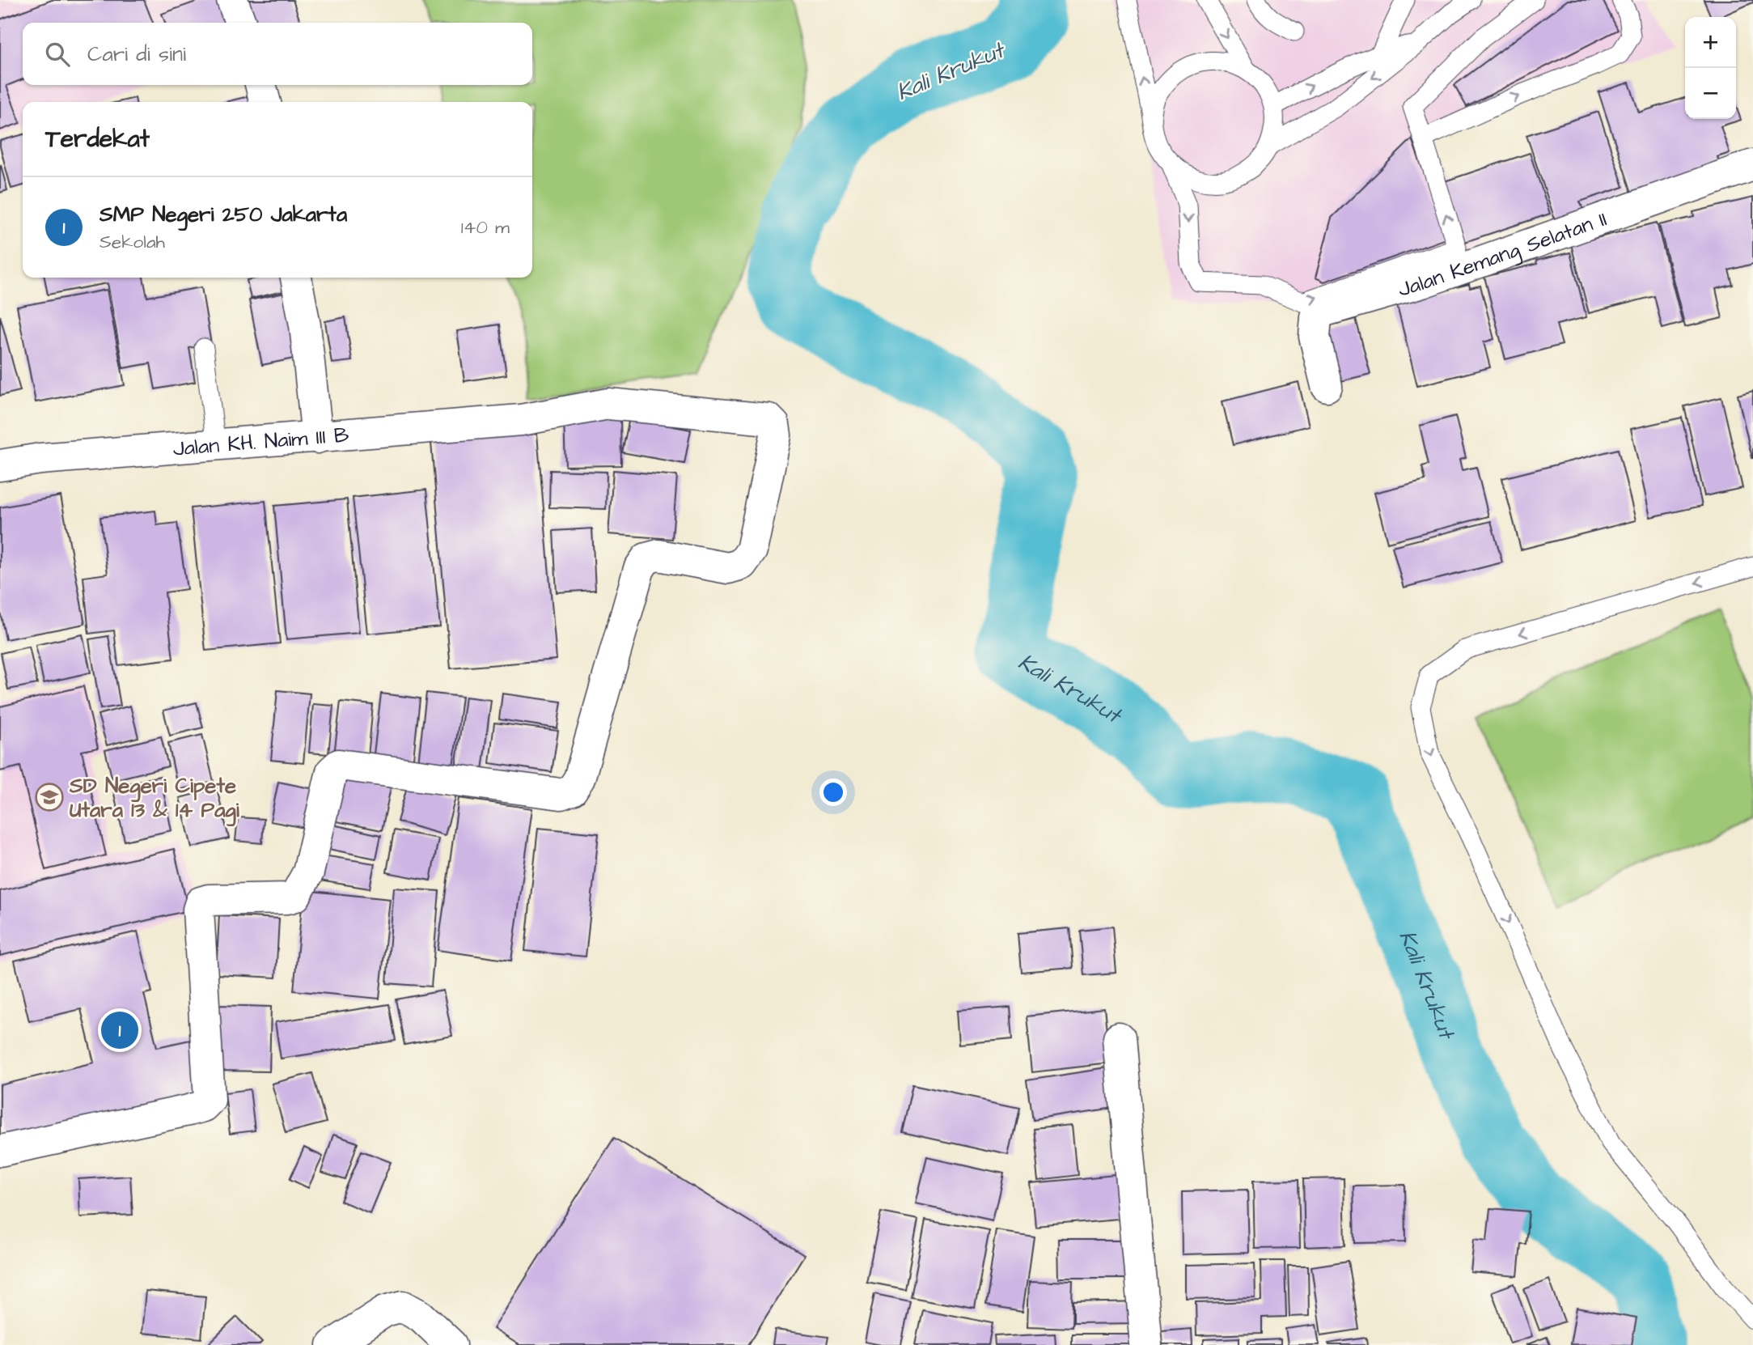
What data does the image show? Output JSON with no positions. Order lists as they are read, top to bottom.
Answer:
{
  "streets": {
    "street": ["Jalan Kemang Selatan II", "Jalan KH. Naim III B"]
  },
  "water": ["Kali Krukut"],
  "places": {
    "school or university": ["SD Negeri Cipete Utara 13 & 14 Pagi"]
  },
  "page": {
    "map_buttons": ["+", "−"],
    "search": "Cari di sini",
    "heading": "Terdekat",
    "list": [
      {
        "mark": "1",
        "name": "SMP Negeri 250 Jakarta",
        "note": "Sekolah",
        "value": "140 m"
      }
    ],
    "pins": "1"
  }
}
